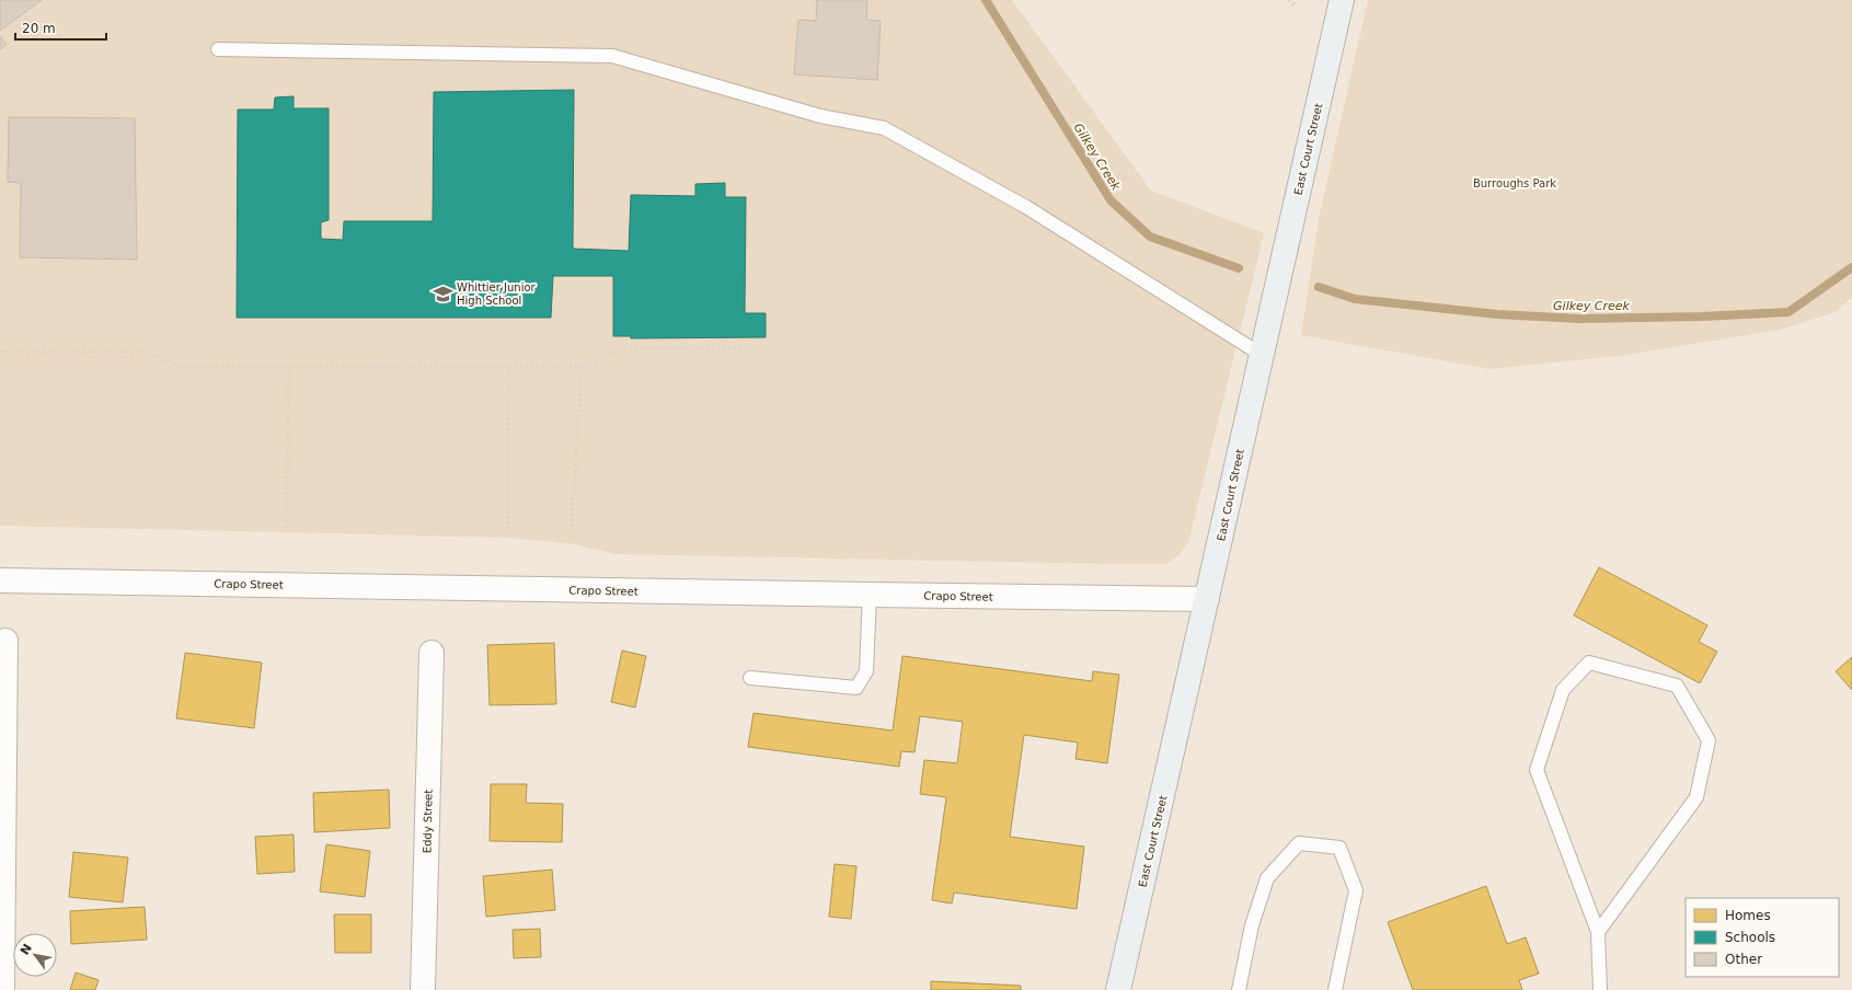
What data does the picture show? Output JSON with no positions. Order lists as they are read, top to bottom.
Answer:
{
  "streets": {
    "main road": ["East Court Street"],
    "street": ["Crapo Street", "Eddy Street"]
  },
  "crossings": [
    ["East Court Street", "Crapo Street"]
  ],
  "water": ["Gilkey Creek"],
  "parks": ["Burroughs Park"],
  "places": {
    "school or university": ["Whittier Junior High School"]
  },
  "legend": ["Homes", "Schools", "Other"],
  "scale_bar": "20 m",
  "north": "top left"
}
